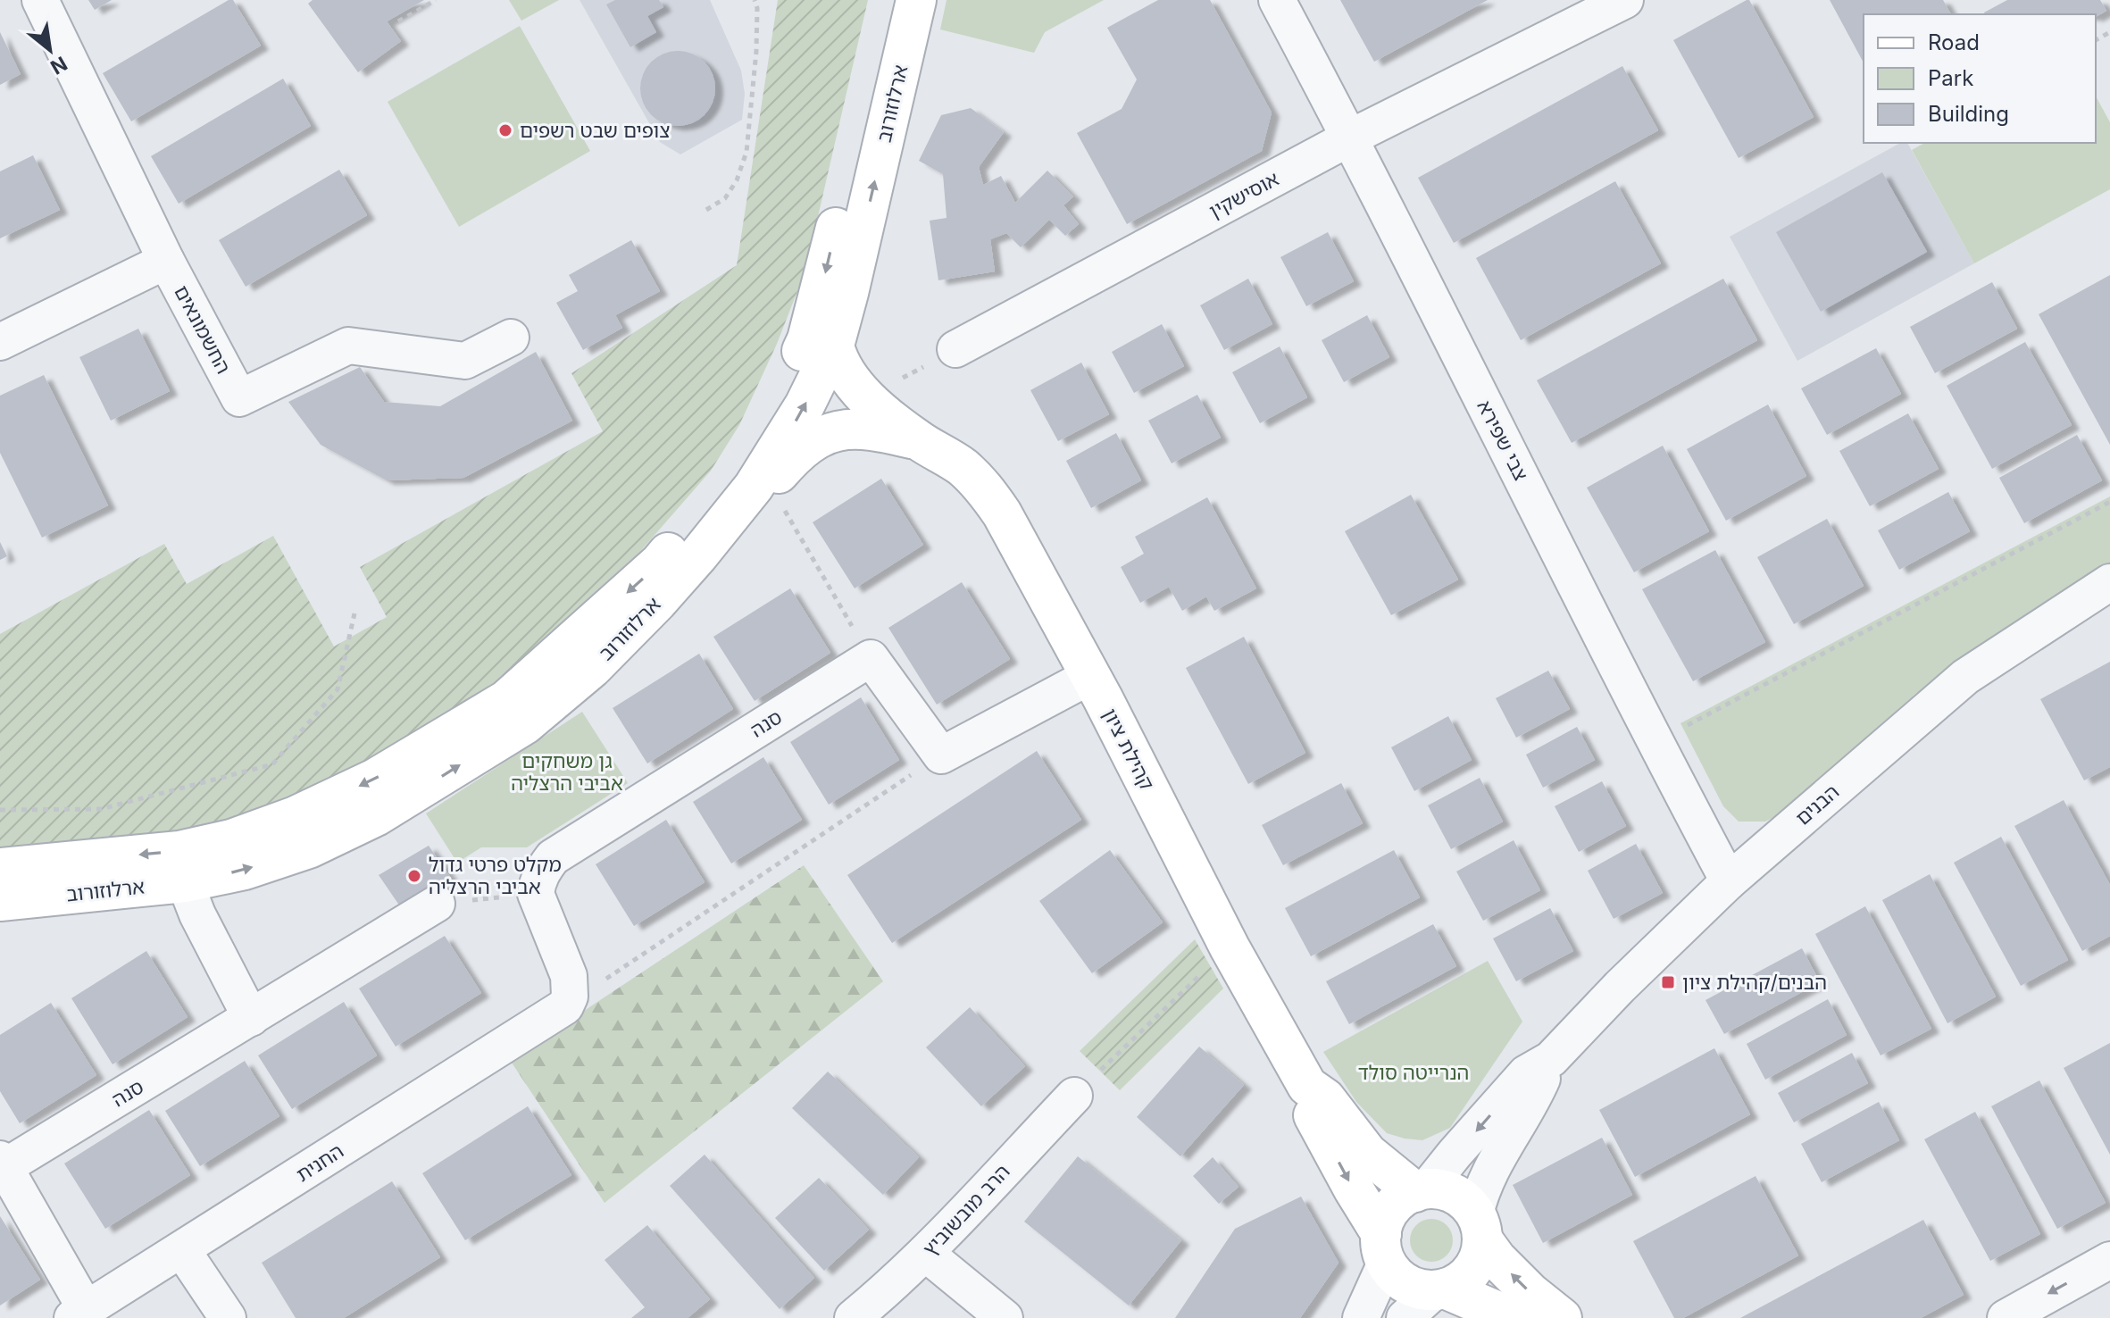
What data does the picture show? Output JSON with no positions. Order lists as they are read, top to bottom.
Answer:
{
  "streets": {
    "main road": ["ארלוזורוב", "קהילת ציון"],
    "street": [
      "אוסישקין",
      "החשמונאים",
      "צבי שפירא",
      "סנה",
      "הבנים",
      "החנית",
      "הרב מובשוביץ"
    ]
  },
  "crossings": [
    ["ארלוזורוב", "קהילת ציון"],
    ["אוסישקין", "צבי שפירא"],
    ["צבי שפירא", "הבנים"],
    ["סנה", "החנית"],
    ["קהילת ציון", "הבנים"]
  ],
  "parks": ["גן משחקים אביבי הרצליה", "הנרייטה סולד"],
  "places": {
    "other": ["צופים שבט רשפים", "מקלט פרטי גדול אביבי הרצליה"],
    "transit": ["הבנים/קהילת ציון"]
  },
  "legend": ["Road", "Park", "Building"],
  "north": "bottom right"
}
